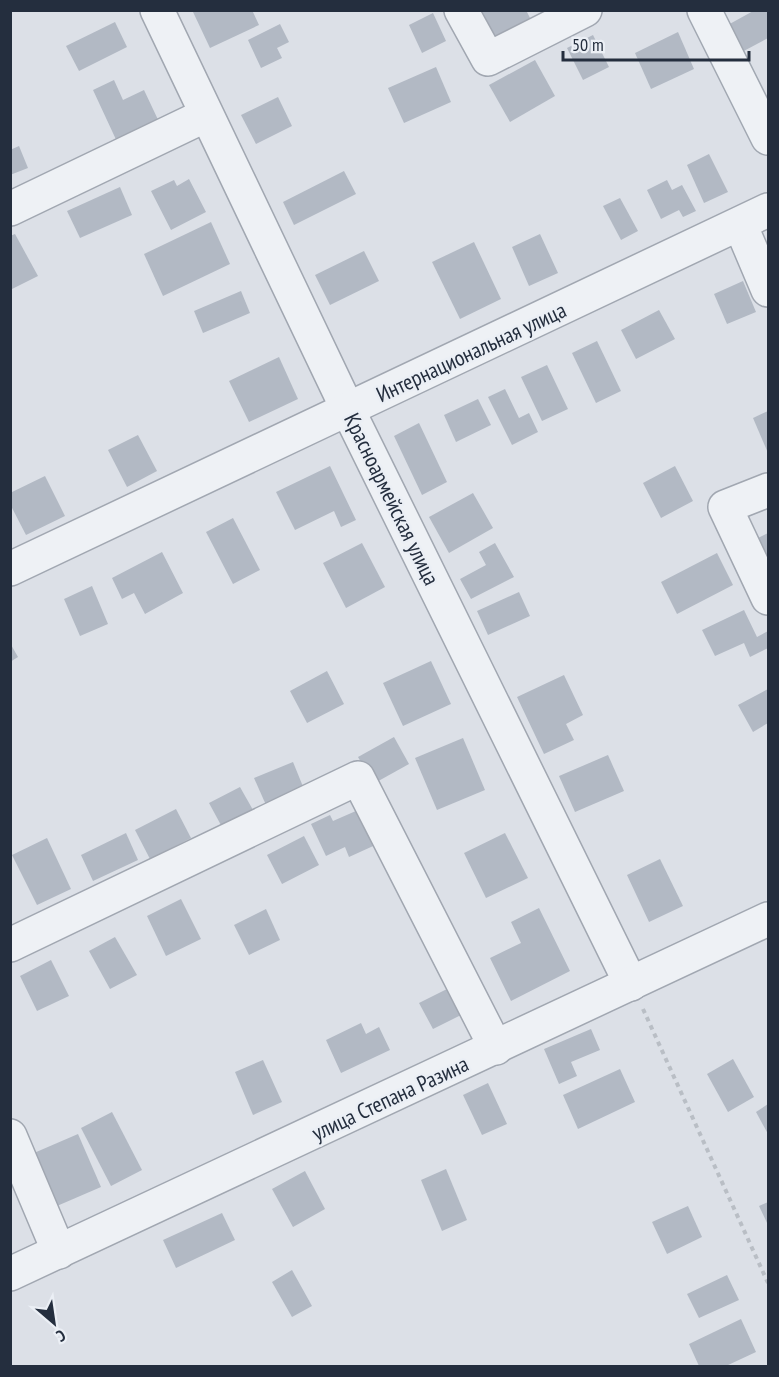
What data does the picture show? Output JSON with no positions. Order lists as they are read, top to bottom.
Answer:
{
  "streets": {
    "street": ["Интернациональная улица", "Красноармейская улица", "улица Степана Разина"]
  },
  "crossings": [
    ["Интернациональная улица", "Красноармейская улица"],
    ["Красноармейская улица", "улица Степана Разина"]
  ],
  "scale_bar": "50 m",
  "north": "bottom right"
}
